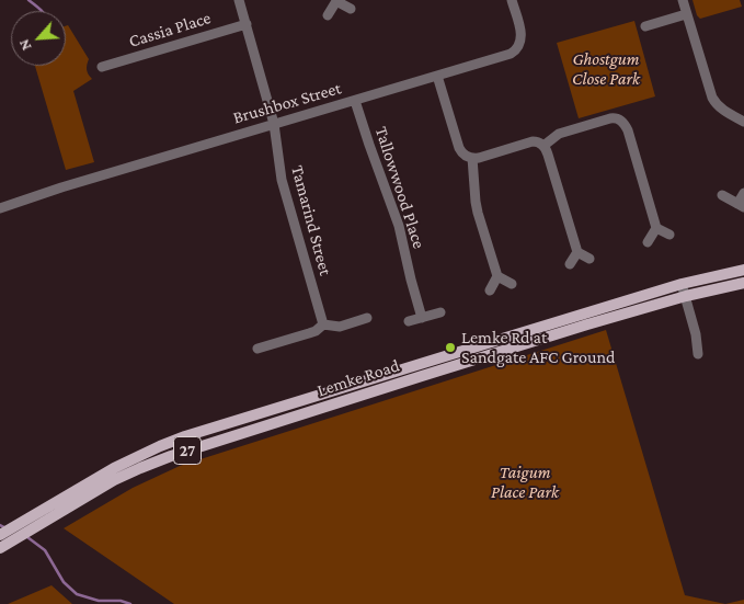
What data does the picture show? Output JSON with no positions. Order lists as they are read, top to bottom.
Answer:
{
  "streets": {
    "main road": ["Lemke Road", "27"],
    "street": [
      "Cassia Place",
      "Brushbox Street",
      "Tallowwood Place",
      "Tamarind Street"
    ]
  },
  "crossings": [
    ["Cassia Place", "Tamarind Street"],
    ["Brushbox Street", "Tallowwood Place"],
    ["Brushbox Street", "Tamarind Street"]
  ],
  "parks": ["Ghostgum Close Park", "Taigum Place Park"],
  "places": ["Lemke Rd at Sandgate AFC Ground"],
  "north": "bottom left"
}
